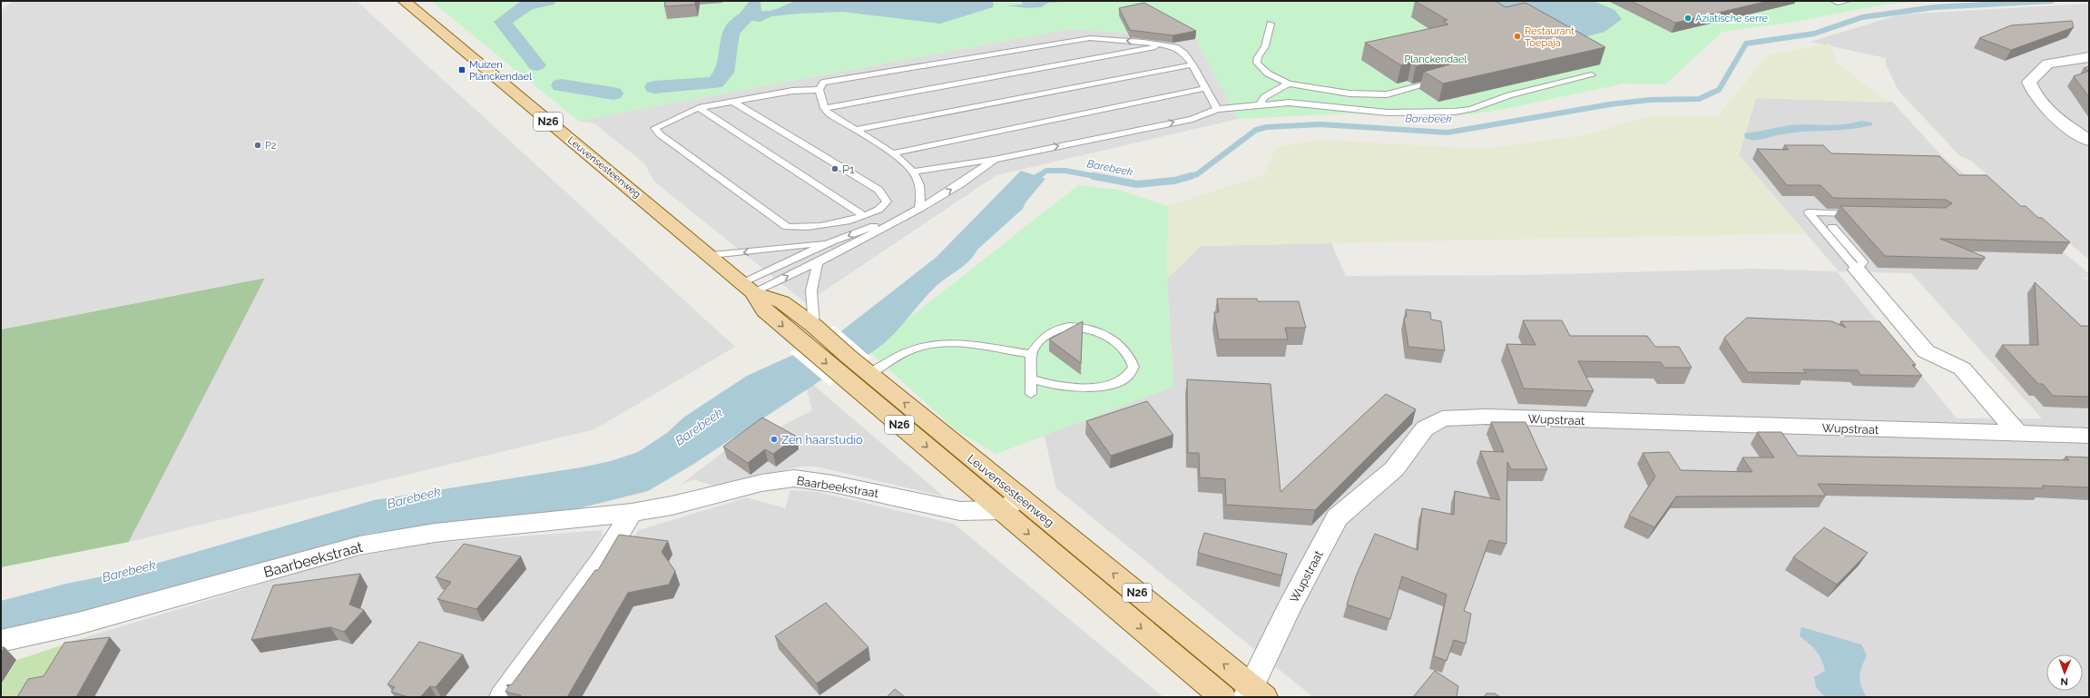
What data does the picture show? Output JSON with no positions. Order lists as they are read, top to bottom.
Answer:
{
  "streets": {
    "main road": ["N26", "Leuvensesteenweg"],
    "street": ["Wupstraat", "Baarbeekstraat"]
  },
  "crossings": [
    ["Leuvensesteenweg", "Wupstraat"],
    ["Leuvensesteenweg", "Baarbeekstraat"]
  ],
  "water": ["Barebeek"],
  "parks": ["Planckendael"],
  "places": {
    "other": [
      "Aziatische serre",
      "Restaurant Toepaja",
      "P2",
      "P1",
      "Zen haarstudio"
    ],
    "transit": ["Muizen Planckendael"]
  },
  "north": "bottom"
}
